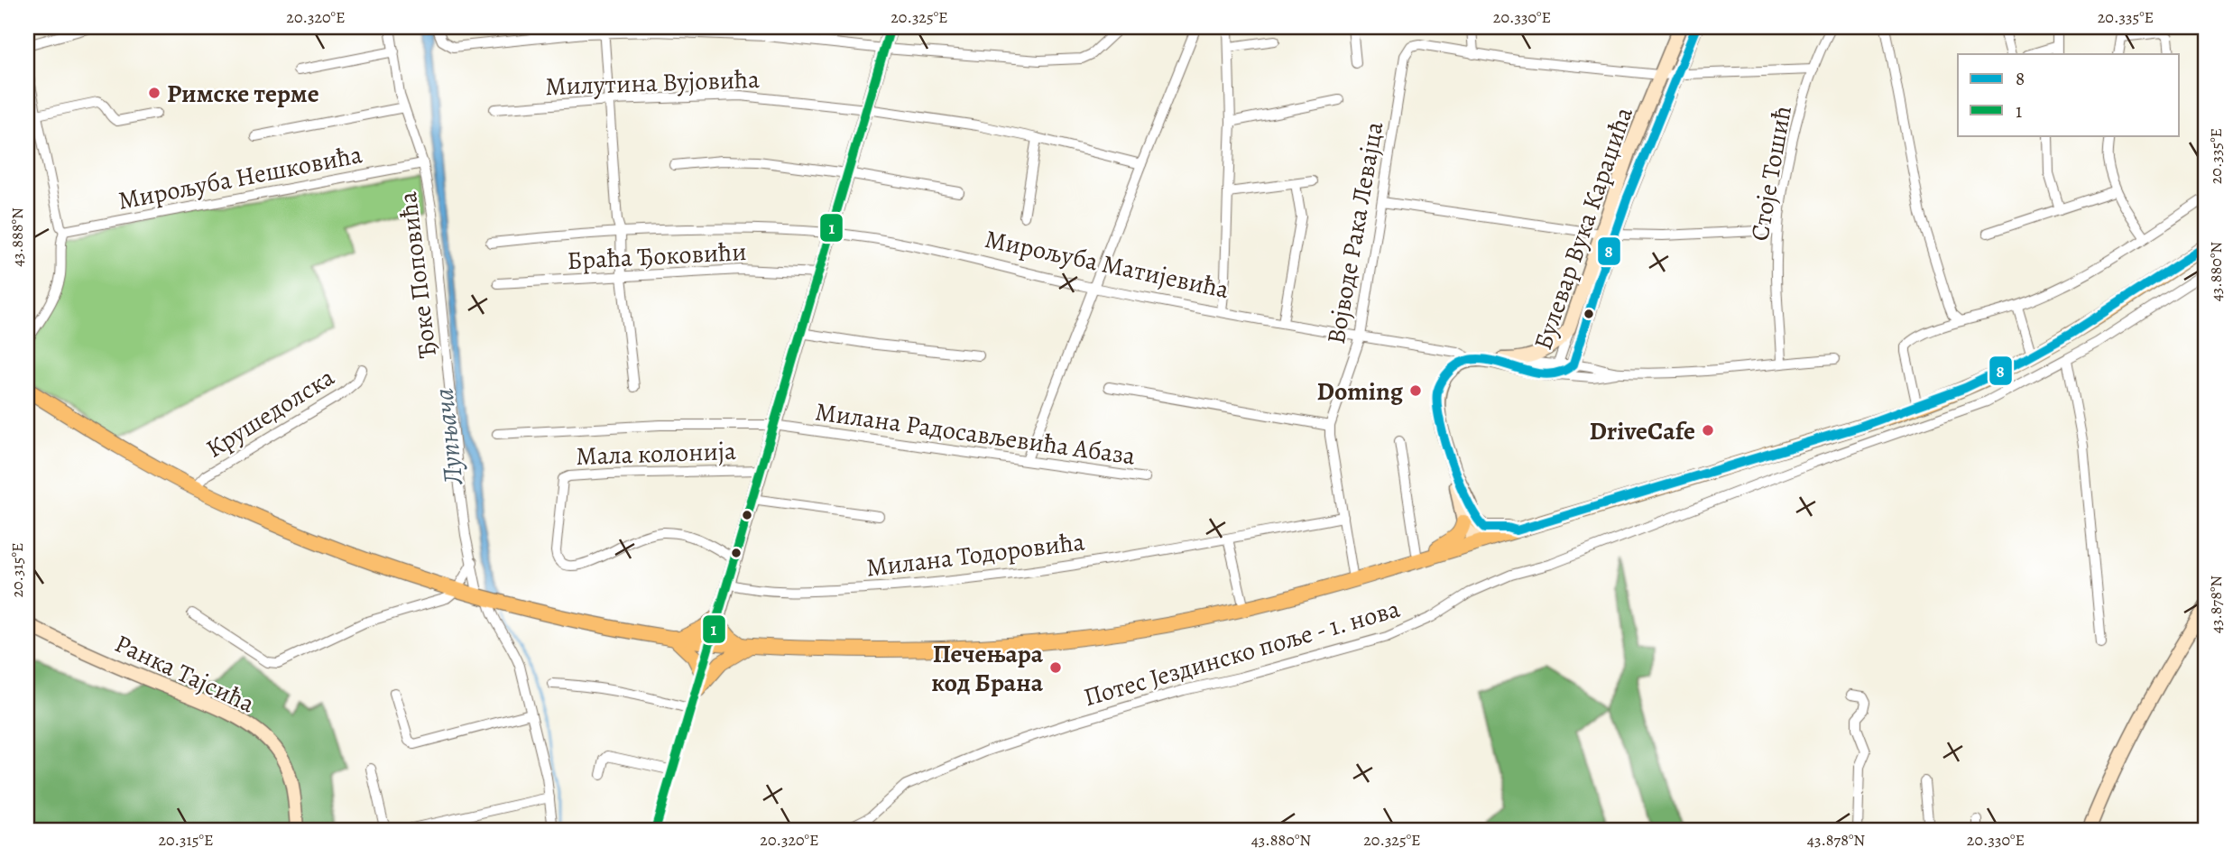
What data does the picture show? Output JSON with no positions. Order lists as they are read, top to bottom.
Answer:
{
  "streets": {
    "street": [
      "Милутина Вујовића",
      "Стоје Тошић",
      "Мирољуба Нешковића",
      "Булевар Вука Караџића",
      "Војводе Рака Левајца",
      "Браћа Ђоковићи",
      "Мирољуба Матијевића",
      "Ђоке Поповића",
      "Крушедолска",
      "Милана Радосављевића Абаза",
      "Мала колонија",
      "Милана Тодоровића",
      "Потес Јездинско поље - 1. нова",
      "Ранка Тајсића"
    ]
  },
  "crossings": [
    ["Мирољуба Нешковића", "Ђоке Поповића"],
    ["Булевар Вука Караџића", "Мирољуба Матијевића"],
    ["Војводе Рака Левајца", "Мирољуба Матијевића"],
    ["Војводе Рака Левајца", "Милана Тодоровића"]
  ],
  "water": ["Лупњача"],
  "places": [
    "Римске терме",
    "Doming",
    "DriveCafe",
    "Печењара код Брана"
  ],
  "lines": ["transit line 8", "transit line 1"],
  "legend": ["8", "1"],
  "coordinates": [
    "20.320°E",
    "20.325°E",
    "20.330°E",
    "20.335°E",
    "43.888°N",
    "43.880°N",
    "20.315°E",
    "43.878°N"
  ]
}
